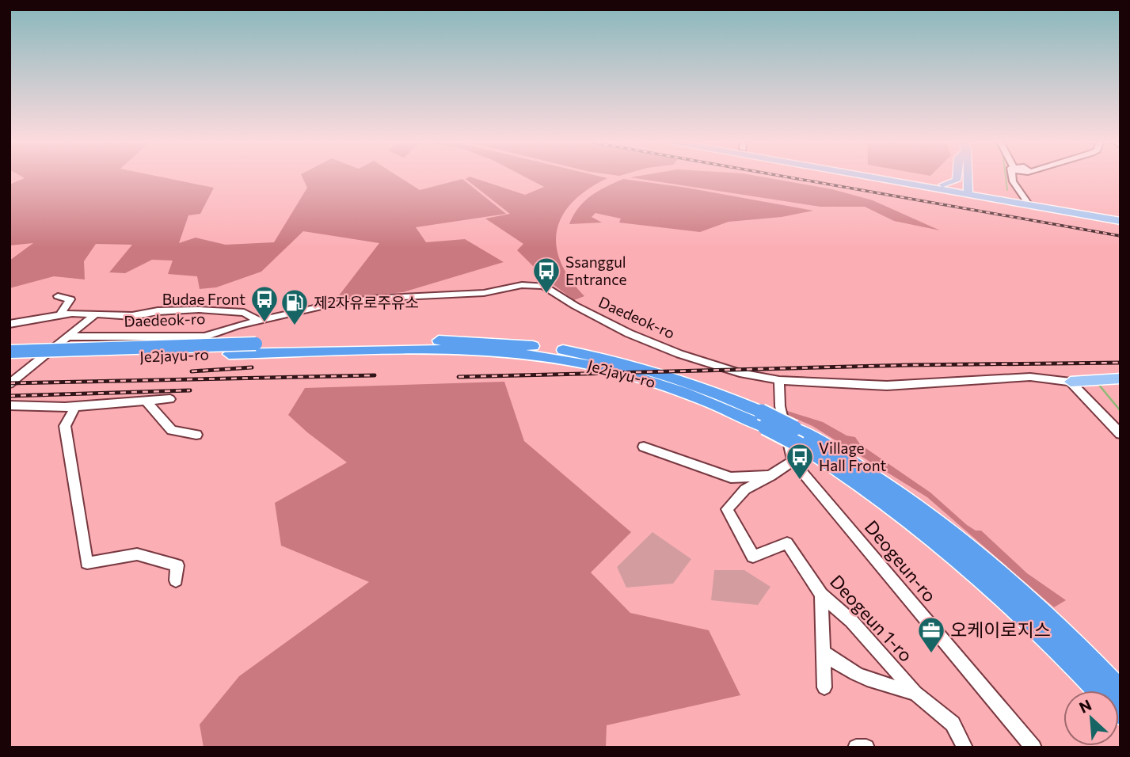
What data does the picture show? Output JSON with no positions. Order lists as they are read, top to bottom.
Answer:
{
  "streets": {
    "highway": ["Je2jayu-ro"],
    "street": ["Daedeok-ro", "Deogeun-ro", "Deogeun 1-ro"]
  },
  "crossings": [
    ["Daedeok-ro", "Deogeun-ro"],
    ["Je2jayu-ro", "Deogeun-ro"]
  ],
  "places": {
    "bus stop": ["Ssanggul Entrance", "Budae Front", "Village Hall Front"],
    "fuel station": ["제2자유로주유소"],
    "office": ["오케이로지스"]
  },
  "north": "top left"
}
